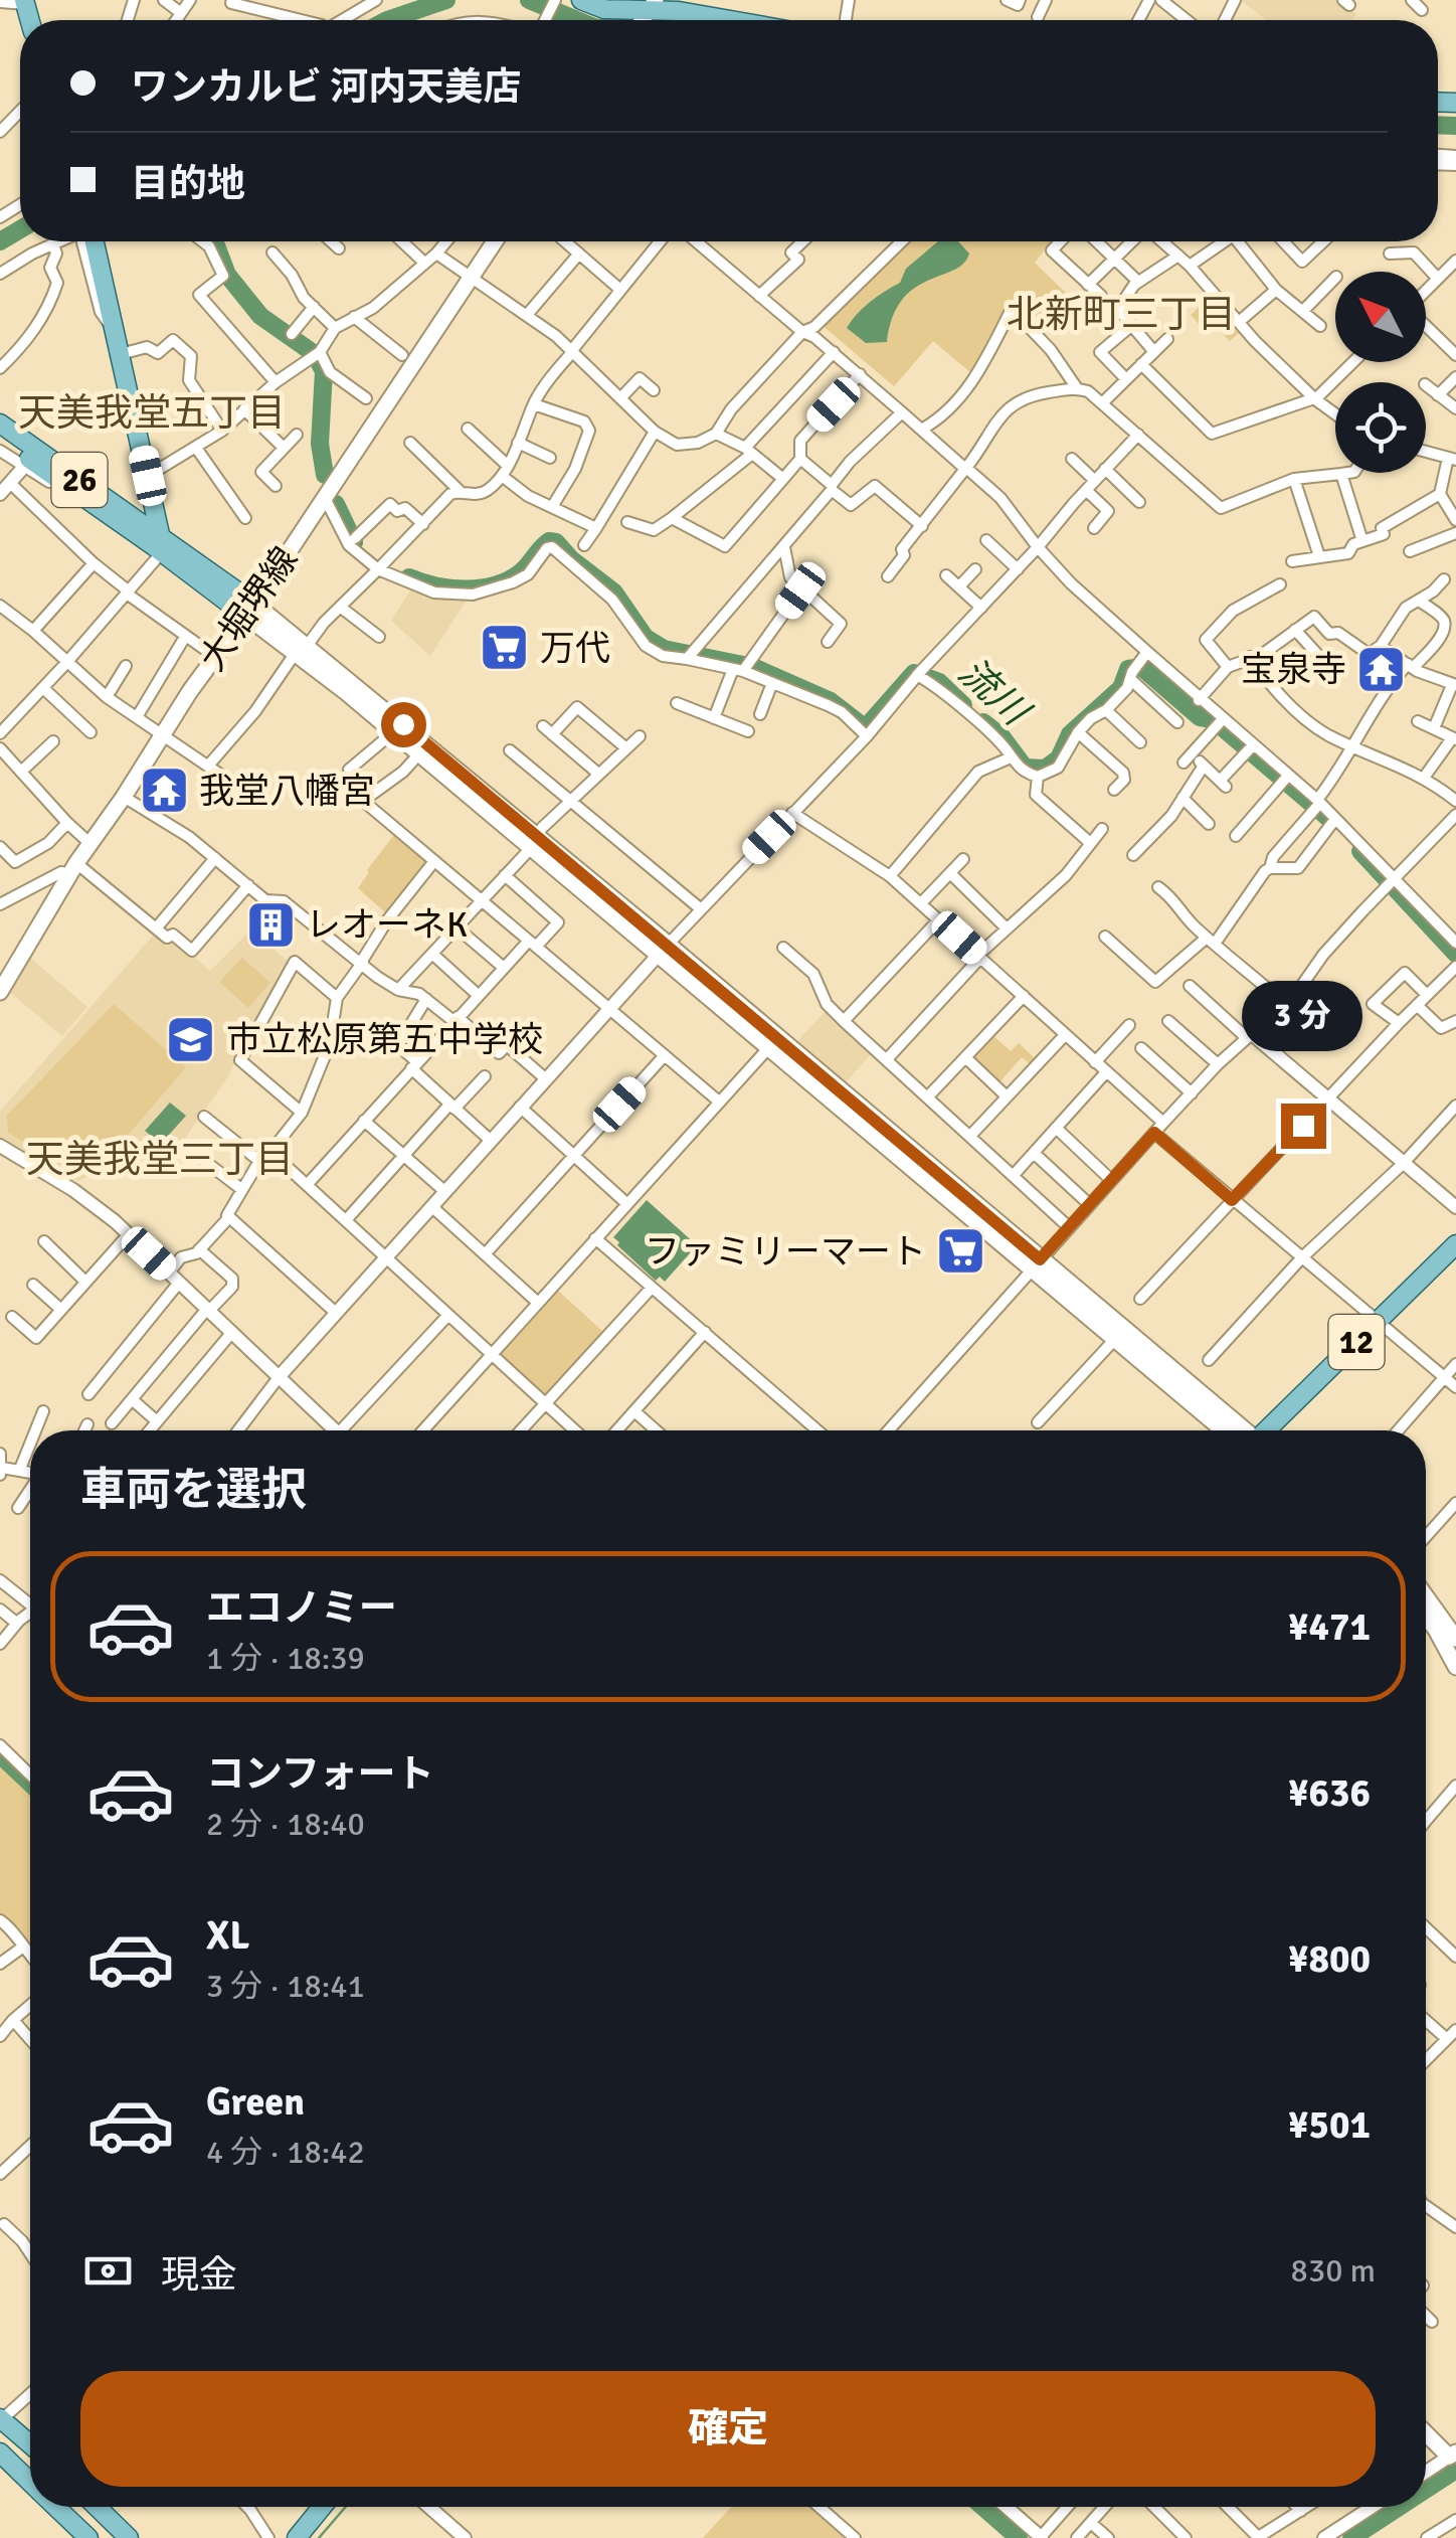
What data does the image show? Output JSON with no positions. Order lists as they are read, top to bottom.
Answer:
{
  "streets": {
    "main road": ["26", "大堀堺線", "12"]
  },
  "crossings": [
    ["26", "大堀堺線"]
  ],
  "districts": ["北新町三丁目", "天美我堂五丁目", "天美我堂三丁目"],
  "water": ["流川"],
  "places": {
    "supermarket": ["万代", "ファミリーマート"],
    "temple": ["宝泉寺", "我堂八幡宮"],
    "building": ["レオーネK"],
    "school or university": ["市立松原第五中学校"]
  },
  "north": "top left",
  "page": {
    "banner": ["ワンカルビ 河内天美店", "目的地"],
    "bubble": "3 分",
    "heading": "車両を選択",
    "list": [
      {
        "name": "エコノミー",
        "note": "1 分 · 18:39",
        "value": "¥471"
      },
      {
        "name": "コンフォート",
        "note": "2 分 · 18:40",
        "value": "¥636"
      },
      {
        "name": "XL",
        "note": "3 分 · 18:41",
        "value": "¥800"
      },
      {
        "name": "Green",
        "note": "4 分 · 18:42",
        "value": "¥501"
      }
    ],
    "pay": ["現金", "830 m"],
    "buttons": "確定"
  }
}
